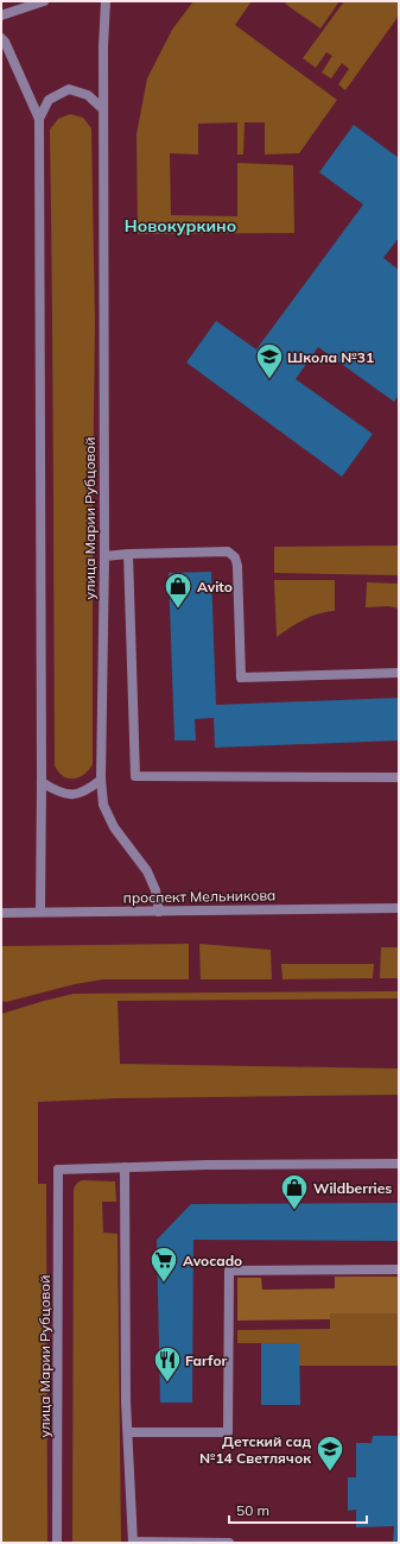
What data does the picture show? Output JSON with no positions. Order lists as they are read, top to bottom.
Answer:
{
  "streets": {
    "street": ["улица Марии Рубцовой", "проспект Мельникова"]
  },
  "crossings": [
    ["улица Марии Рубцовой", "проспект Мельникова"]
  ],
  "districts": ["Новокуркино"],
  "places": {
    "school or university": ["Школа №31", "Детский сад №14 Светлячок"],
    "shop": ["Avito", "Wildberries"],
    "supermarket": ["Avocado"],
    "restaurant": ["Farfor"]
  },
  "scale_bar": "50 m"
}
